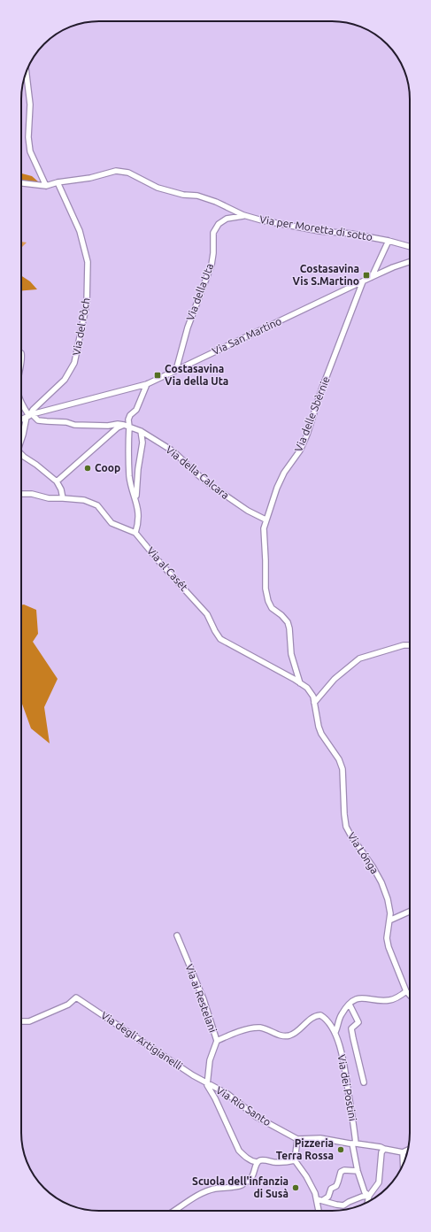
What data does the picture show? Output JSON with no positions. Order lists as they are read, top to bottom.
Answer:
{
  "streets": {
    "street": [
      "Via per Moretta di sotto",
      "Via della Uta",
      "Via del Pòch",
      "Via San Martino",
      "Via delle Sbèrnie",
      "Via della Calcara",
      "Via al Casét",
      "Via Lónga",
      "Via ai Restelani",
      "Via degli Artigianelli",
      "Via dei Postini",
      "Via Rio Santo"
    ]
  },
  "crossings": [
    ["Via per Moretta di sotto", "Via del Pòch"],
    ["Via della Uta", "Via San Martino"],
    ["Via del Pòch", "Via San Martino"],
    ["Via del Pòch", "Via della Calcara"],
    ["Via San Martino", "Via delle Sbèrnie"],
    ["Via San Martino", "Via della Calcara"],
    ["Via delle Sbèrnie", "Via della Calcara"],
    ["Via delle Sbèrnie", "Via al Casét"],
    ["Via delle Sbèrnie", "Via Lónga"],
    ["Via al Casét", "Via Lónga"],
    ["Via ai Restelani", "Via degli Artigianelli"],
    ["Via ai Restelani", "Via dei Postini"],
    ["Via ai Restelani", "Via Rio Santo"],
    ["Via degli Artigianelli", "Via Rio Santo"]
  ],
  "places": {
    "transit": ["Costasavina Vis S.Martino", "Costasavina Via della Uta"],
    "other": ["Coop", "Pizzeria Terra Rossa", "Scuola dell'infanzia di Susà"]
  }
}
